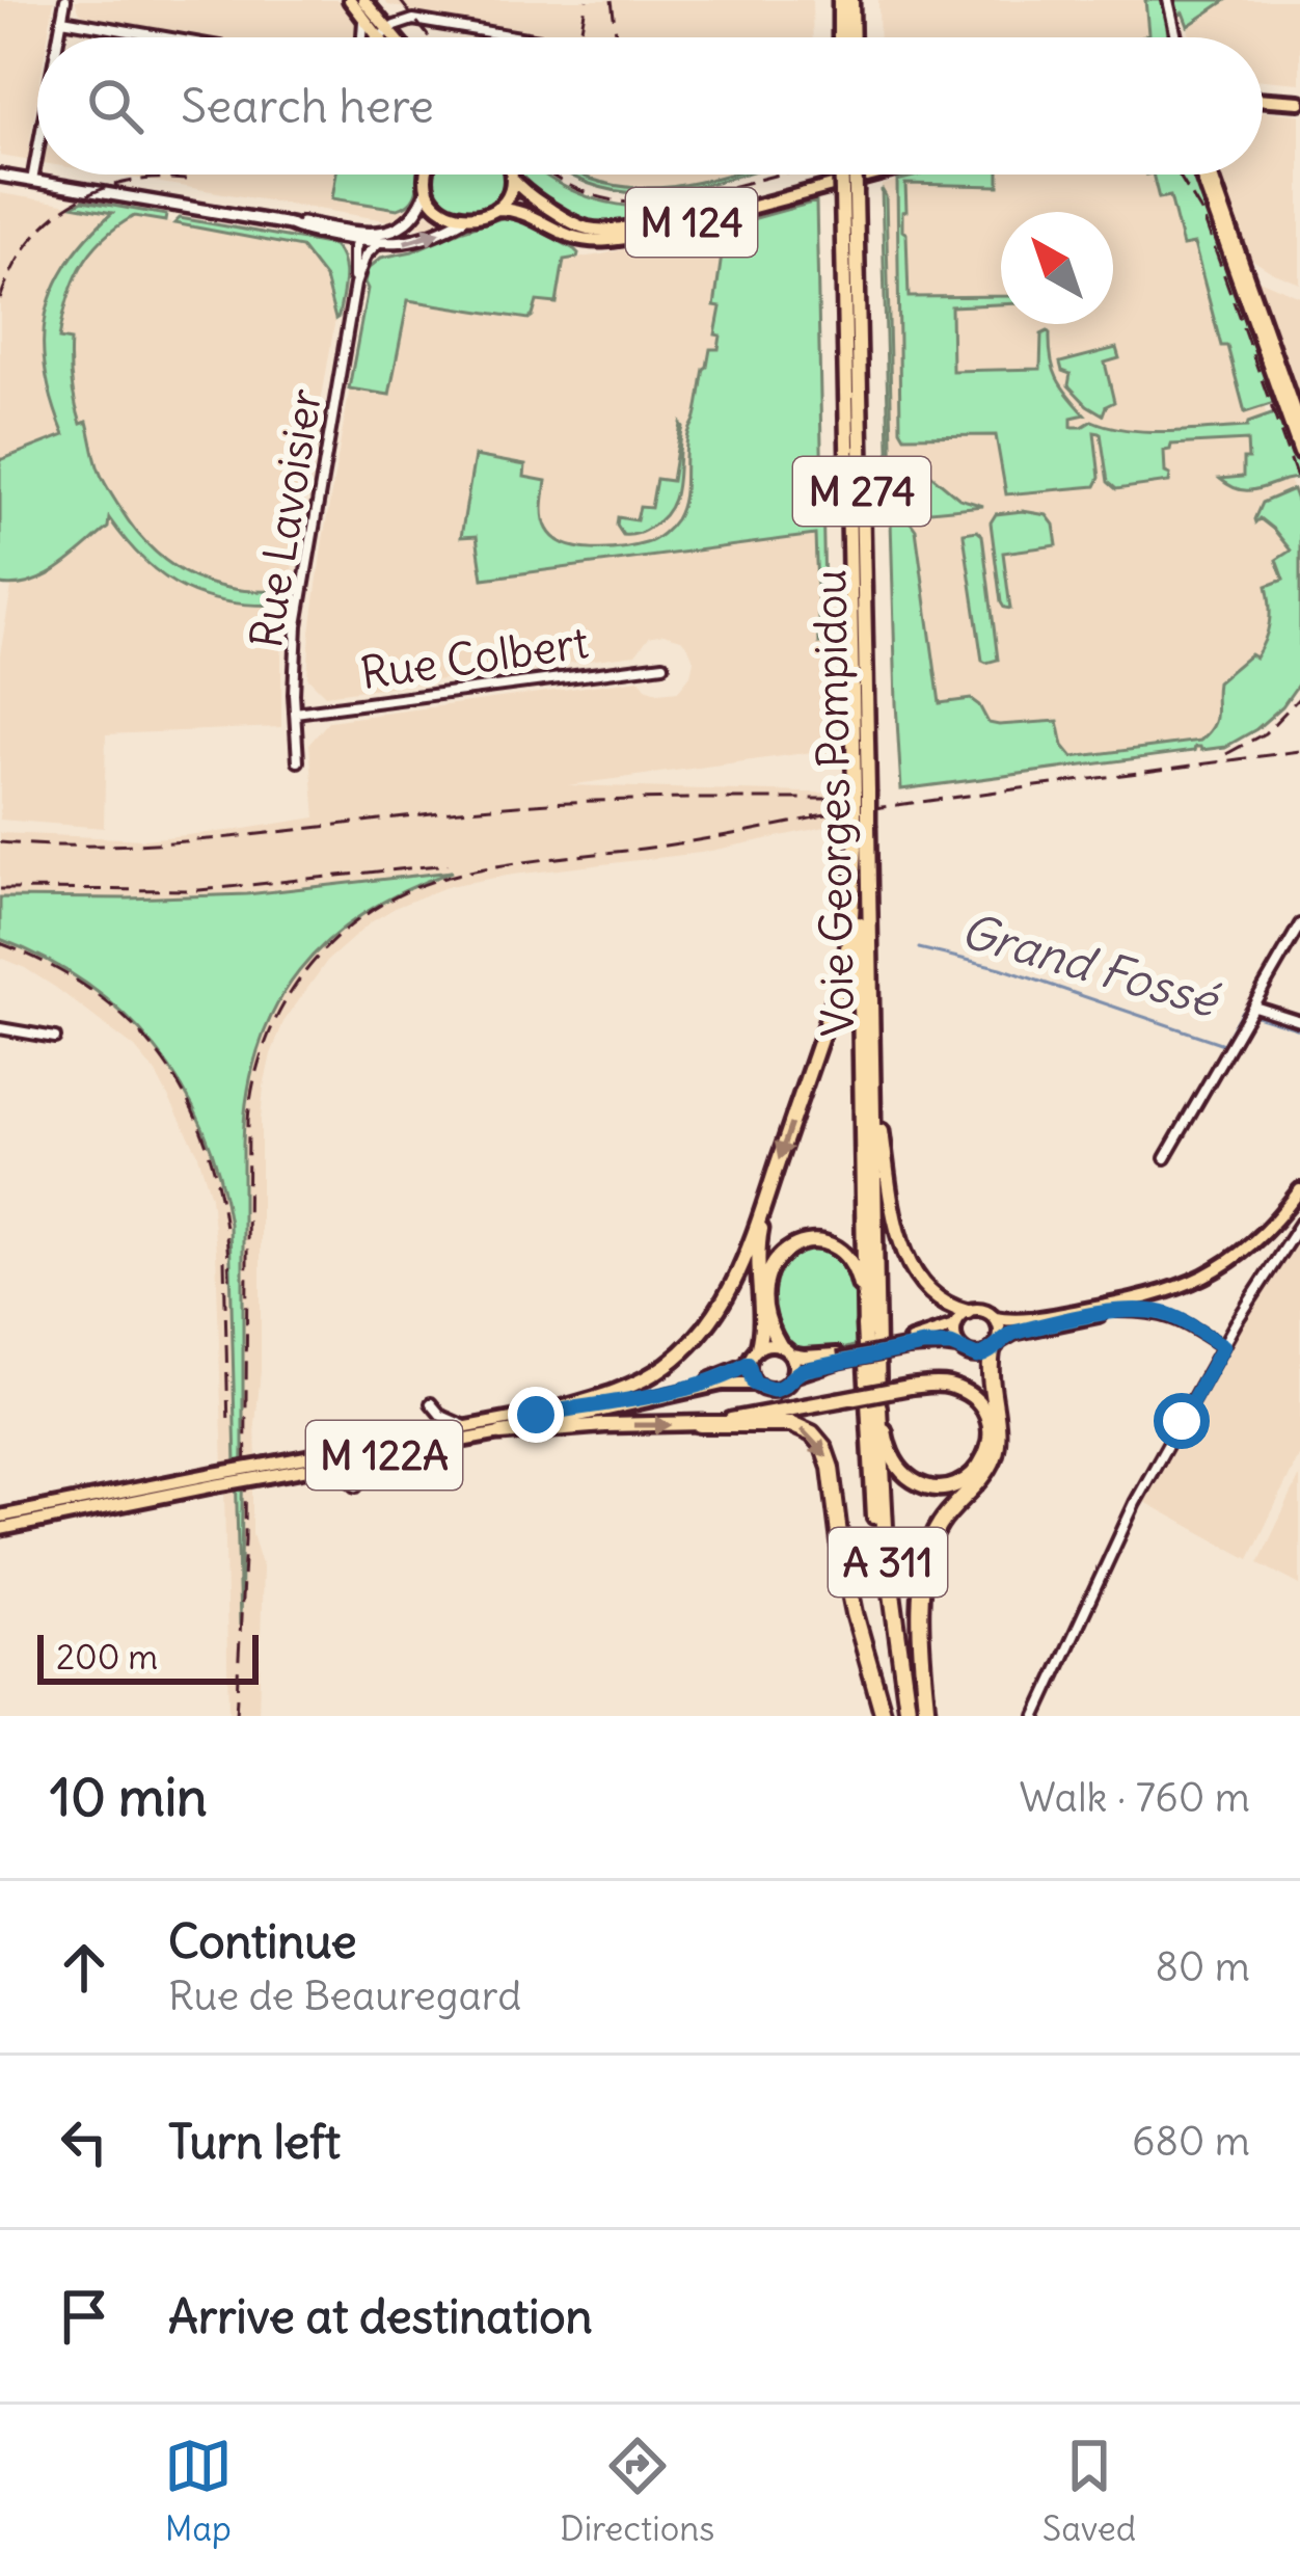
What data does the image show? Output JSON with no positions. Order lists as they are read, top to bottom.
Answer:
{
  "streets": {
    "highway": [
      "M 274",
      "Voie Georges Pompidou",
      "M 122A",
      "A 311"
    ],
    "main road": ["M 124"],
    "street": ["Rue Lavoisier", "Rue Colbert"]
  },
  "crossings": [
    ["M 274", "Voie Georges Pompidou"],
    ["M 274", "M 122A"],
    ["M 274", "A 311"],
    ["Rue Lavoisier", "Rue Colbert"],
    ["Voie Georges Pompidou", "M 122A"]
  ],
  "water": ["Grand Fossé"],
  "scale_bar": "200 m",
  "north": "top left",
  "page": {
    "search": "Search here",
    "scale": "200 m",
    "heading": ["10 min", "Walk · 760 m"],
    "list": [
      ["Continue", "Rue de Beauregard", "80 m"],
      ["Turn left", "680 m"],
      "Arrive at destination"
    ],
    "nav": ["Map", "Directions", "Saved"]
  }
}
